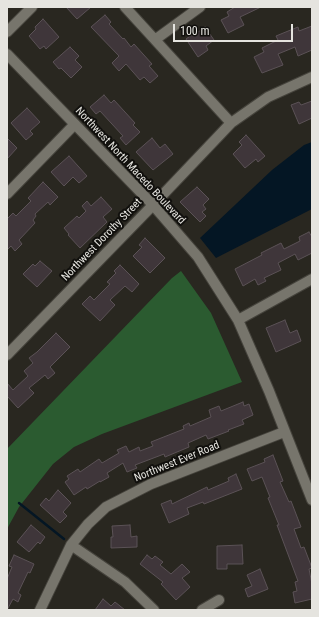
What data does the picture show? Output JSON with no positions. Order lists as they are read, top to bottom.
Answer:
{
  "streets": {
    "street": ["Northwest North Macedo Boulevard", "Northwest Dorothy Street", "Northwest Ever Road"]
  },
  "crossings": [
    ["Northwest North Macedo Boulevard", "Northwest Dorothy Street"],
    ["Northwest North Macedo Boulevard", "Northwest Ever Road"]
  ],
  "scale_bar": "100 m"
}
